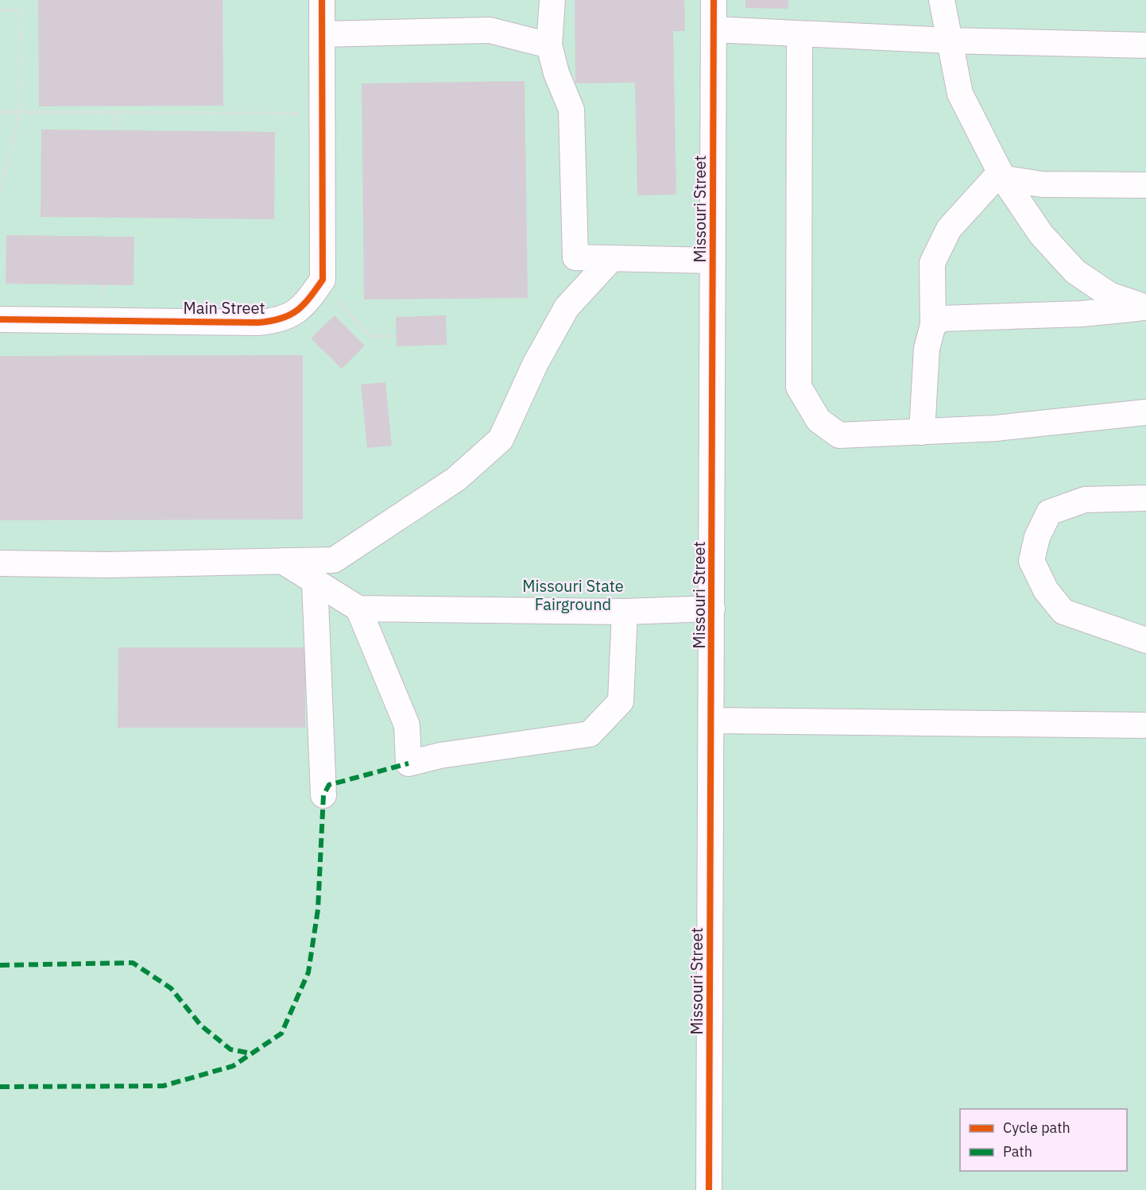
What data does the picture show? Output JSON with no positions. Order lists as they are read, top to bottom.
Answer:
{
  "streets": {
    "street": ["Missouri Street", "Main Street"]
  },
  "parks": ["Missouri State Fairground"],
  "legend": ["Cycle path", "Path"]
}
